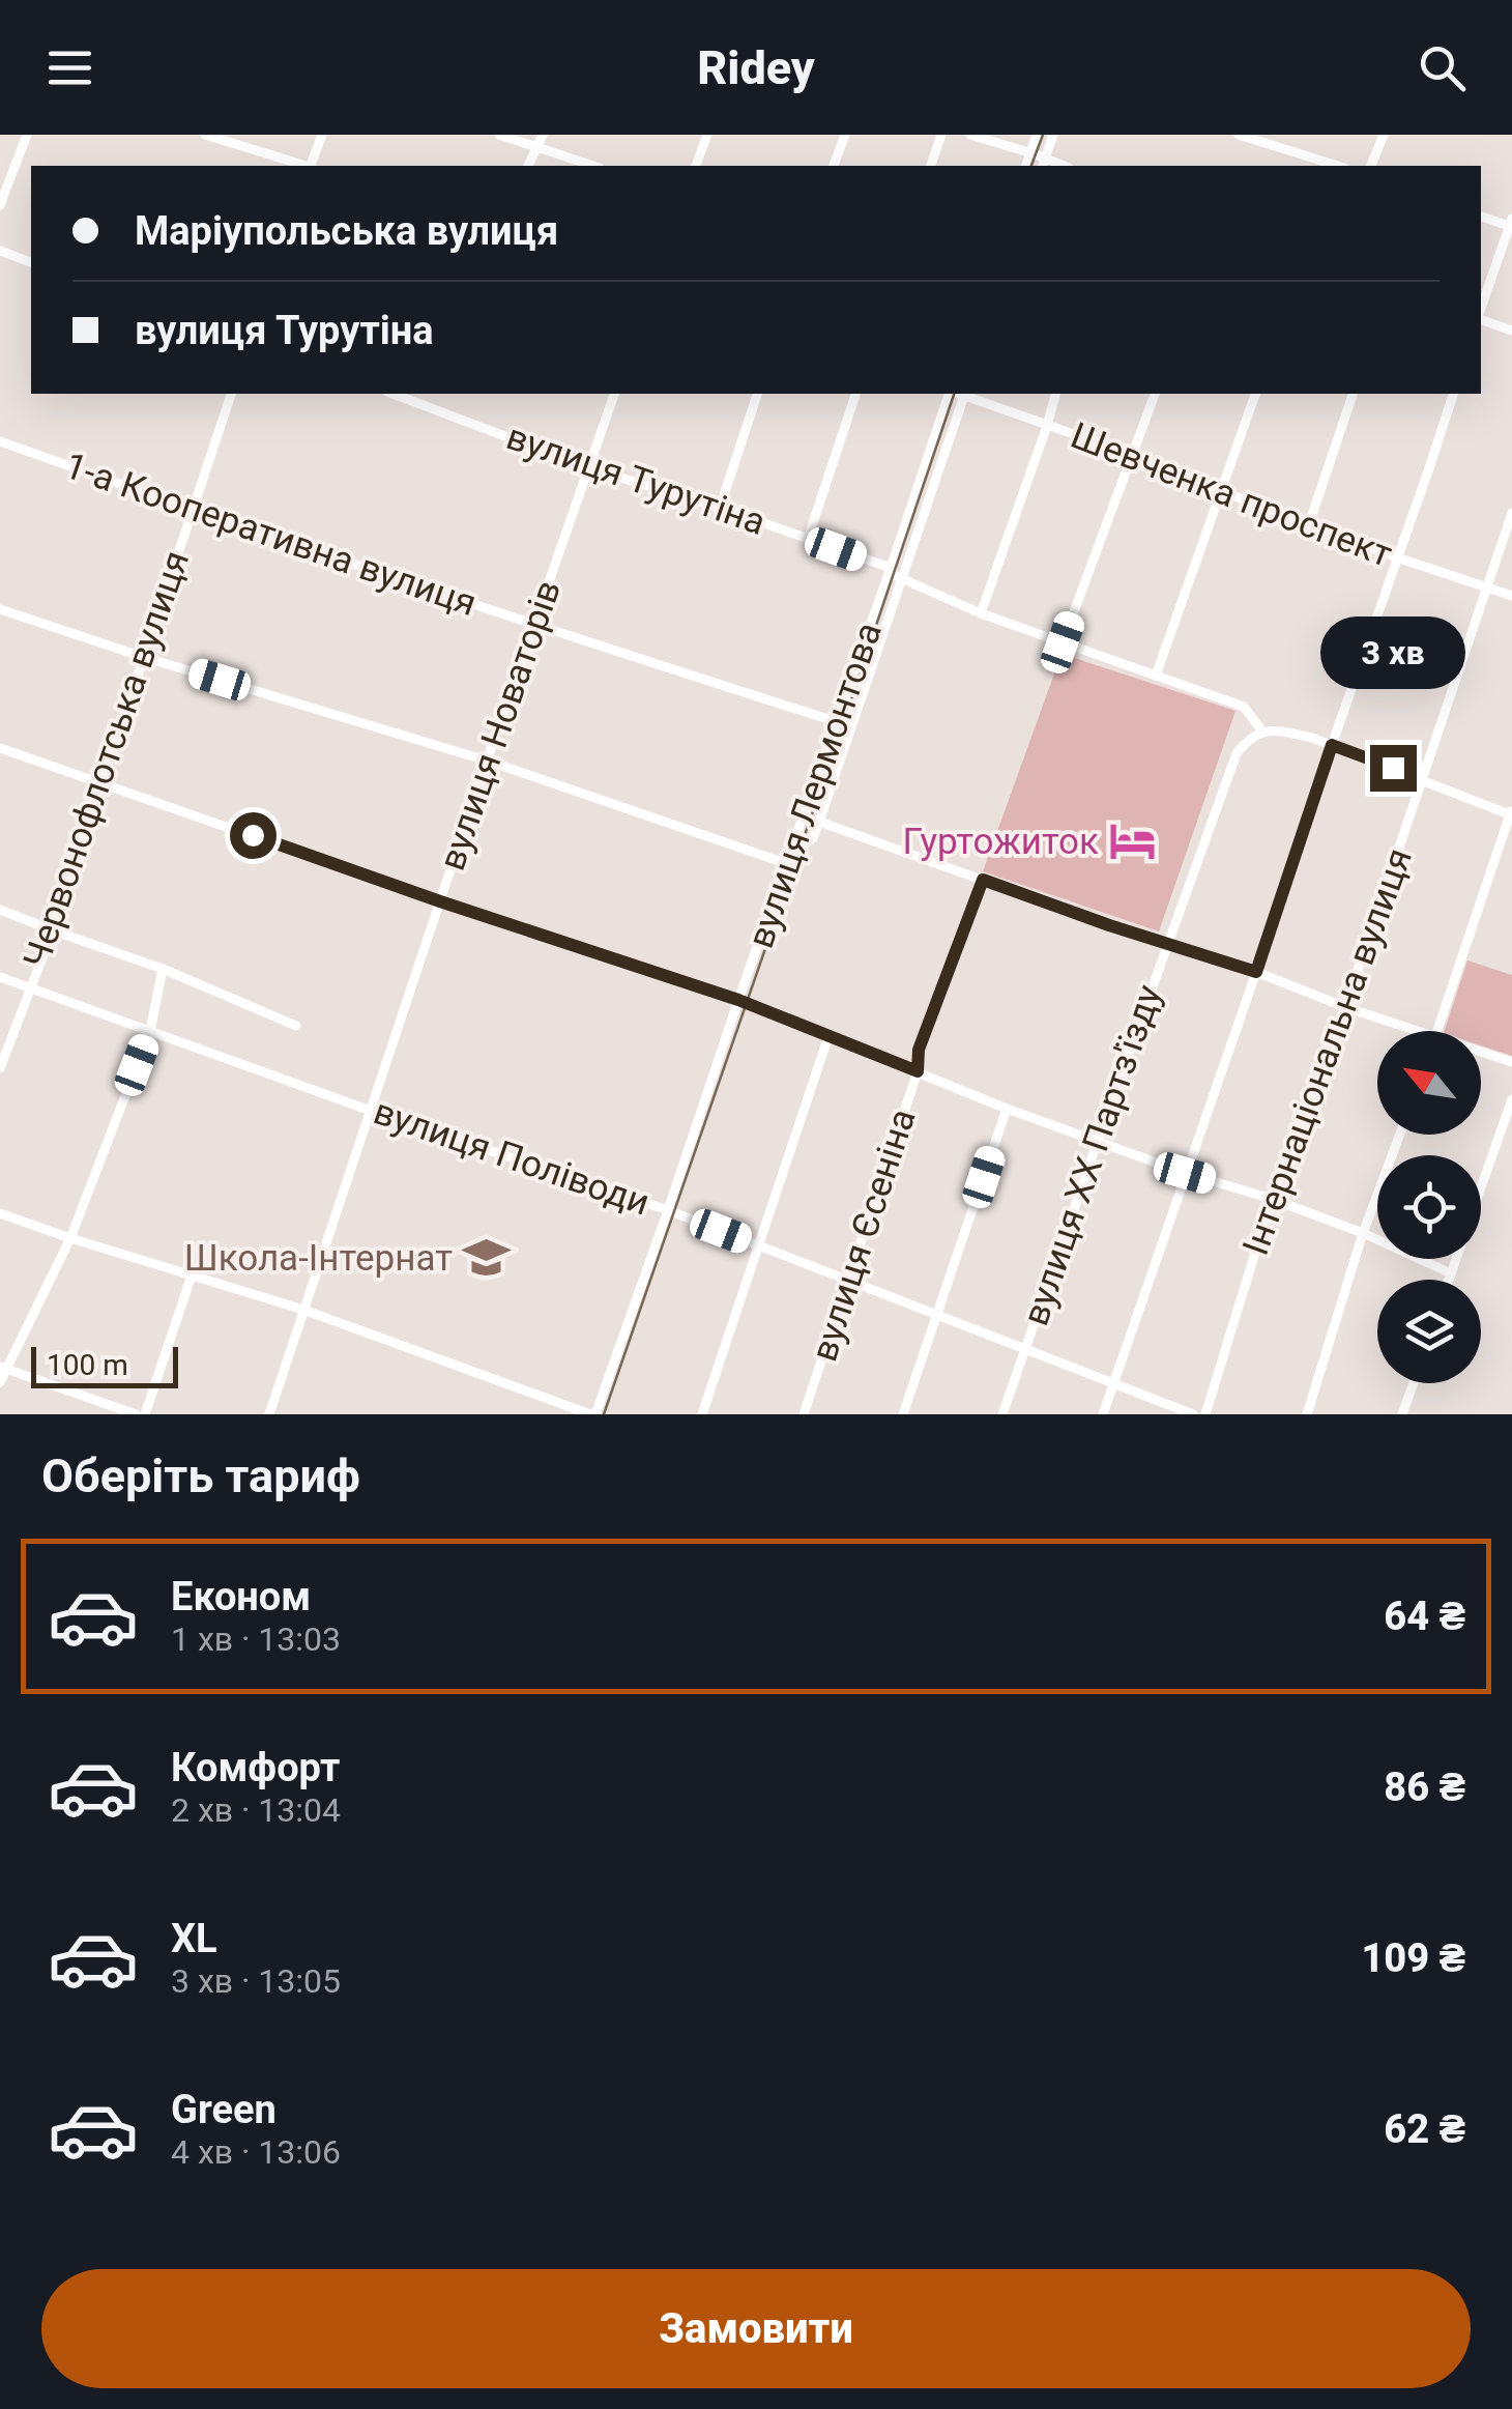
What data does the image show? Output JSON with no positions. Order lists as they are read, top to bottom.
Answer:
{
  "streets": {
    "street": [
      "вулиця Турутіна",
      "Шевченка проспект",
      "1-а Кооперативна вулиця",
      "вулиця Новаторів",
      "Червонофлотська вулиця",
      "вулиця Лермонтова",
      "Інтернаціональна вулиця",
      "вулиця XX Партз'їзду",
      "вулиця Поліводи",
      "вулиця Єсеніна"
    ]
  },
  "crossings": [
    ["вулиця Турутіна", "вулиця Новаторів"],
    ["вулиця Турутіна", "вулиця Лермонтова"],
    ["вулиця Турутіна", "вулиця XX Партз'їзду"],
    ["Шевченка проспект", "вулиця Лермонтова"],
    ["Шевченка проспект", "Інтернаціональна вулиця"],
    ["1-а Кооперативна вулиця", "вулиця Новаторів"],
    ["1-а Кооперативна вулиця", "Червонофлотська вулиця"],
    ["1-а Кооперативна вулиця", "вулиця Лермонтова"],
    ["вулиця Новаторів", "вулиця Поліводи"],
    ["Червонофлотська вулиця", "вулиця Поліводи"],
    ["вулиця Лермонтова", "вулиця Поліводи"],
    ["вулиця XX Партз'їзду", "вулиця Поліводи"],
    ["вулиця Поліводи", "вулиця Єсеніна"]
  ],
  "places": {
    "hotel": ["Гуртожиток"],
    "school or university": ["Школа-Інтернат"]
  },
  "scale_bar": "100 m",
  "north": "top left",
  "page": {
    "header": "Ridey",
    "banner": ["Маріупольська вулиця", "вулиця Турутіна"],
    "bubble": "3 хв",
    "scale": "100 m",
    "heading": "Оберіть тариф",
    "list": [
      {
        "name": "Економ",
        "note": "1 хв · 13:03",
        "value": "64 ₴"
      },
      {
        "name": "Комфорт",
        "note": "2 хв · 13:04",
        "value": "86 ₴"
      },
      {
        "name": "XL",
        "note": "3 хв · 13:05",
        "value": "109 ₴"
      },
      {
        "name": "Green",
        "note": "4 хв · 13:06",
        "value": "62 ₴"
      }
    ],
    "buttons": "Замовити"
  }
}
